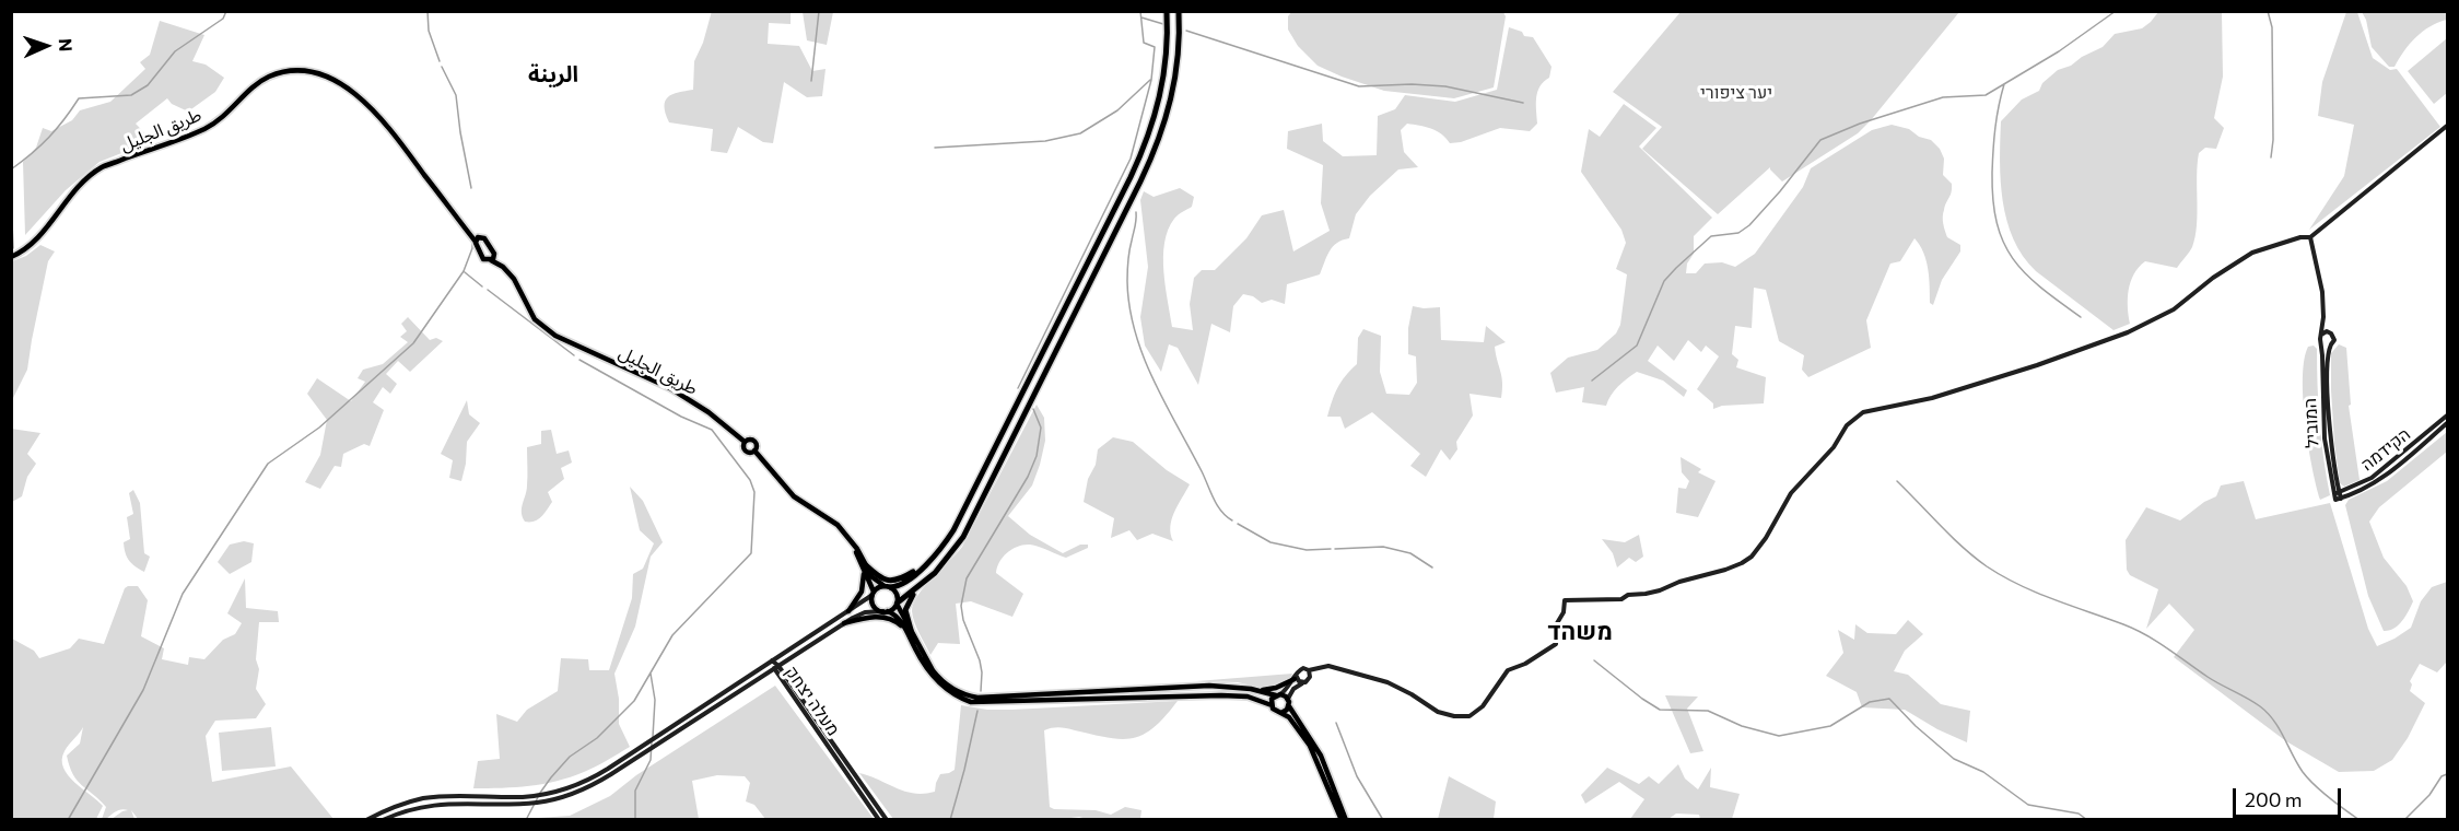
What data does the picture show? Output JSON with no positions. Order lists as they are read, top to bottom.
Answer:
{
  "streets": {
    "main road": ["طريق الجليل"],
    "street": ["המוביל", "הקידמה", "מעלה יצחק"]
  },
  "crossings": [
    ["המוביל", "הקידמה"]
  ],
  "districts": ["الرينة", "משהד"],
  "parks": ["יער ציפורי"],
  "scale_bar": "200 m",
  "north": "right"
}
